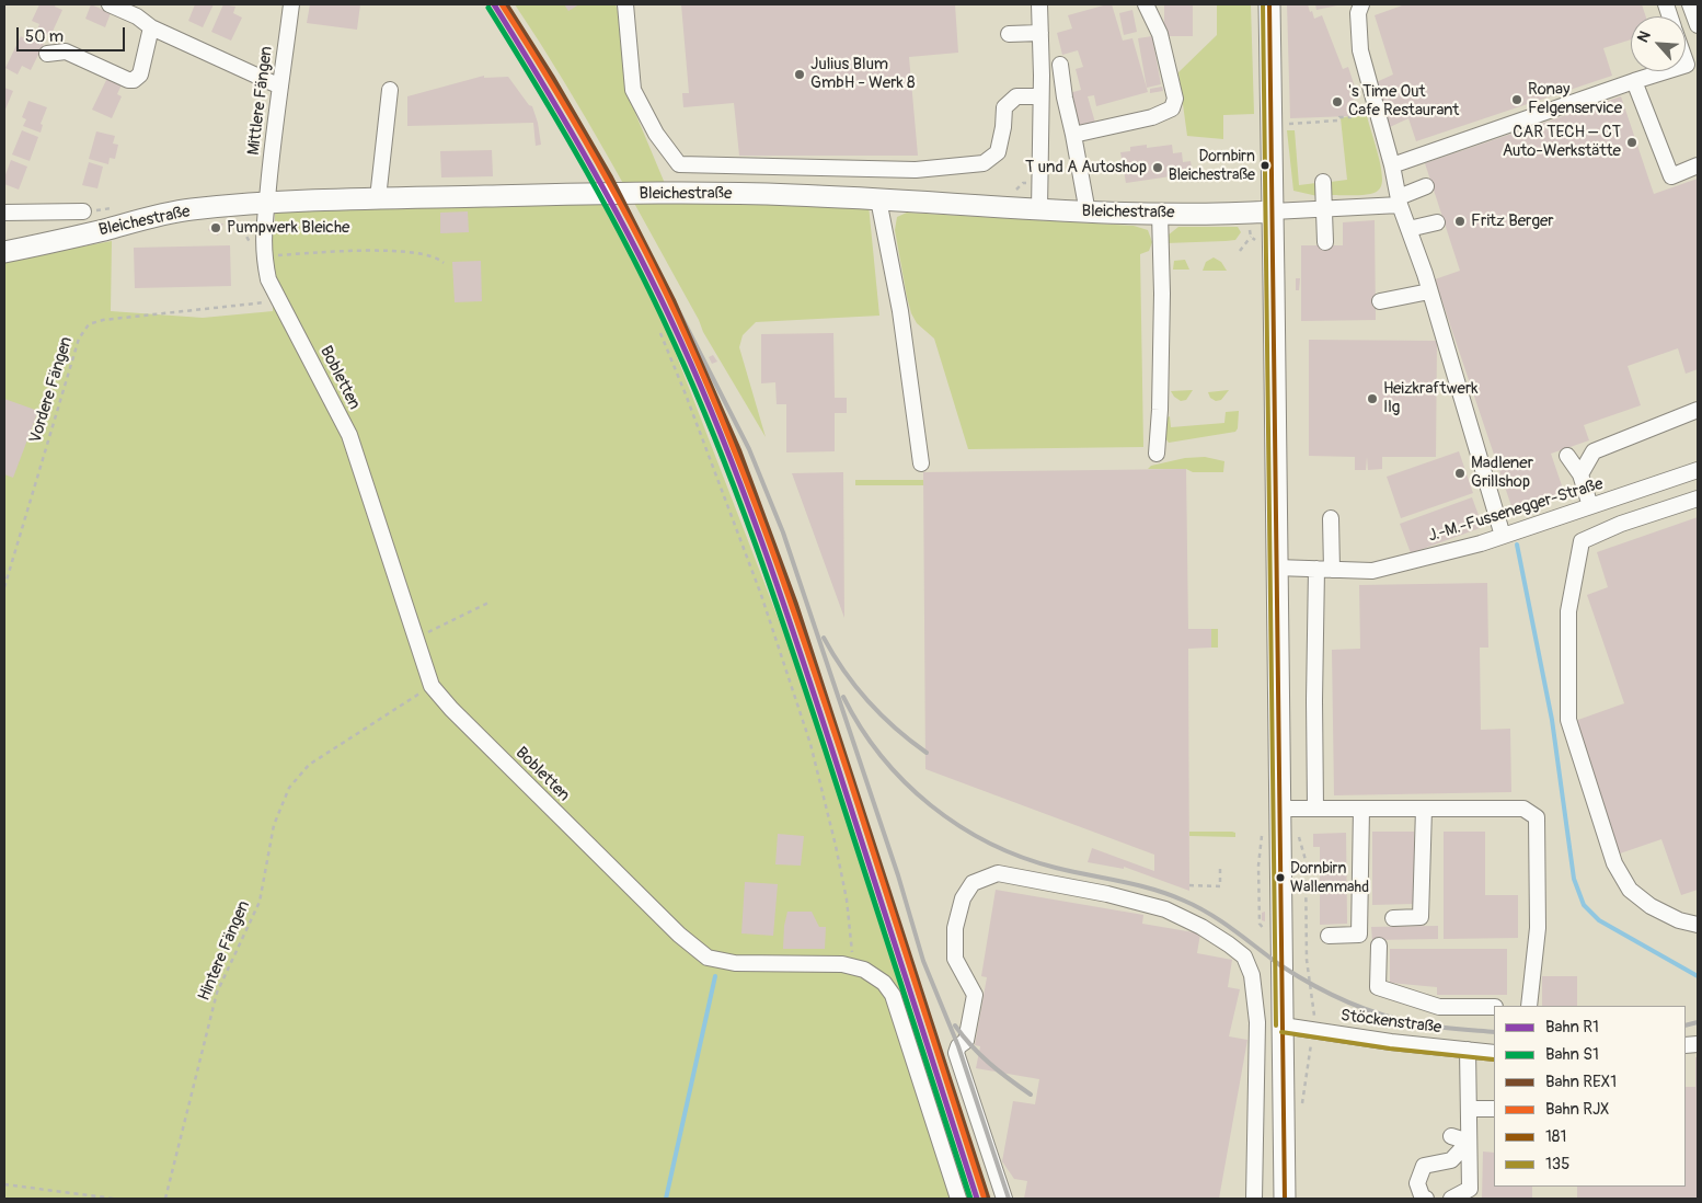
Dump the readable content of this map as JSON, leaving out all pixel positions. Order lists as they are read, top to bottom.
{
  "streets": {
    "main road": ["Bleichestraße"],
    "street": [
      "Mittlere Fängen",
      "Bobletten",
      "J.-M.-Fussenegger-Straße",
      "Stöckenstraße"
    ],
    "path": ["Vordere Fängen", "Hintere Fängen"]
  },
  "crossings": [
    ["Mittlere Fängen", "Bleichestraße"],
    ["Mittlere Fängen", "Bobletten"],
    ["Bleichestraße", "Bobletten"],
    ["Bobletten", "Vordere Fängen"],
    ["Bobletten", "Hintere Fängen"]
  ],
  "places": [
    "Julius Blum GmbH - Werk 8",
    "Ronay Felgenservice",
    "'s Time Out Cafe Restaurant",
    "CAR TECH – CT Auto-Werkstätte",
    "Dornbirn Bleichestraße",
    "T und A Autoshop",
    "Fritz Berger",
    "Pumpwerk Bleiche",
    "Heizkraftwerk Ilg",
    "Madlener Grillshop",
    "Dornbirn Wallenmahd"
  ],
  "lines": [
    "rail line R1",
    "rail line REX1",
    "rail line RJX",
    "transit line 181",
    "transit line 135",
    "rail line S1"
  ],
  "legend": [
    "Bahn R1",
    "Bahn S1",
    "Bahn REX1",
    "Bahn RJX",
    "181",
    "135"
  ],
  "scale_bar": "50 m",
  "north": "top left"
}
